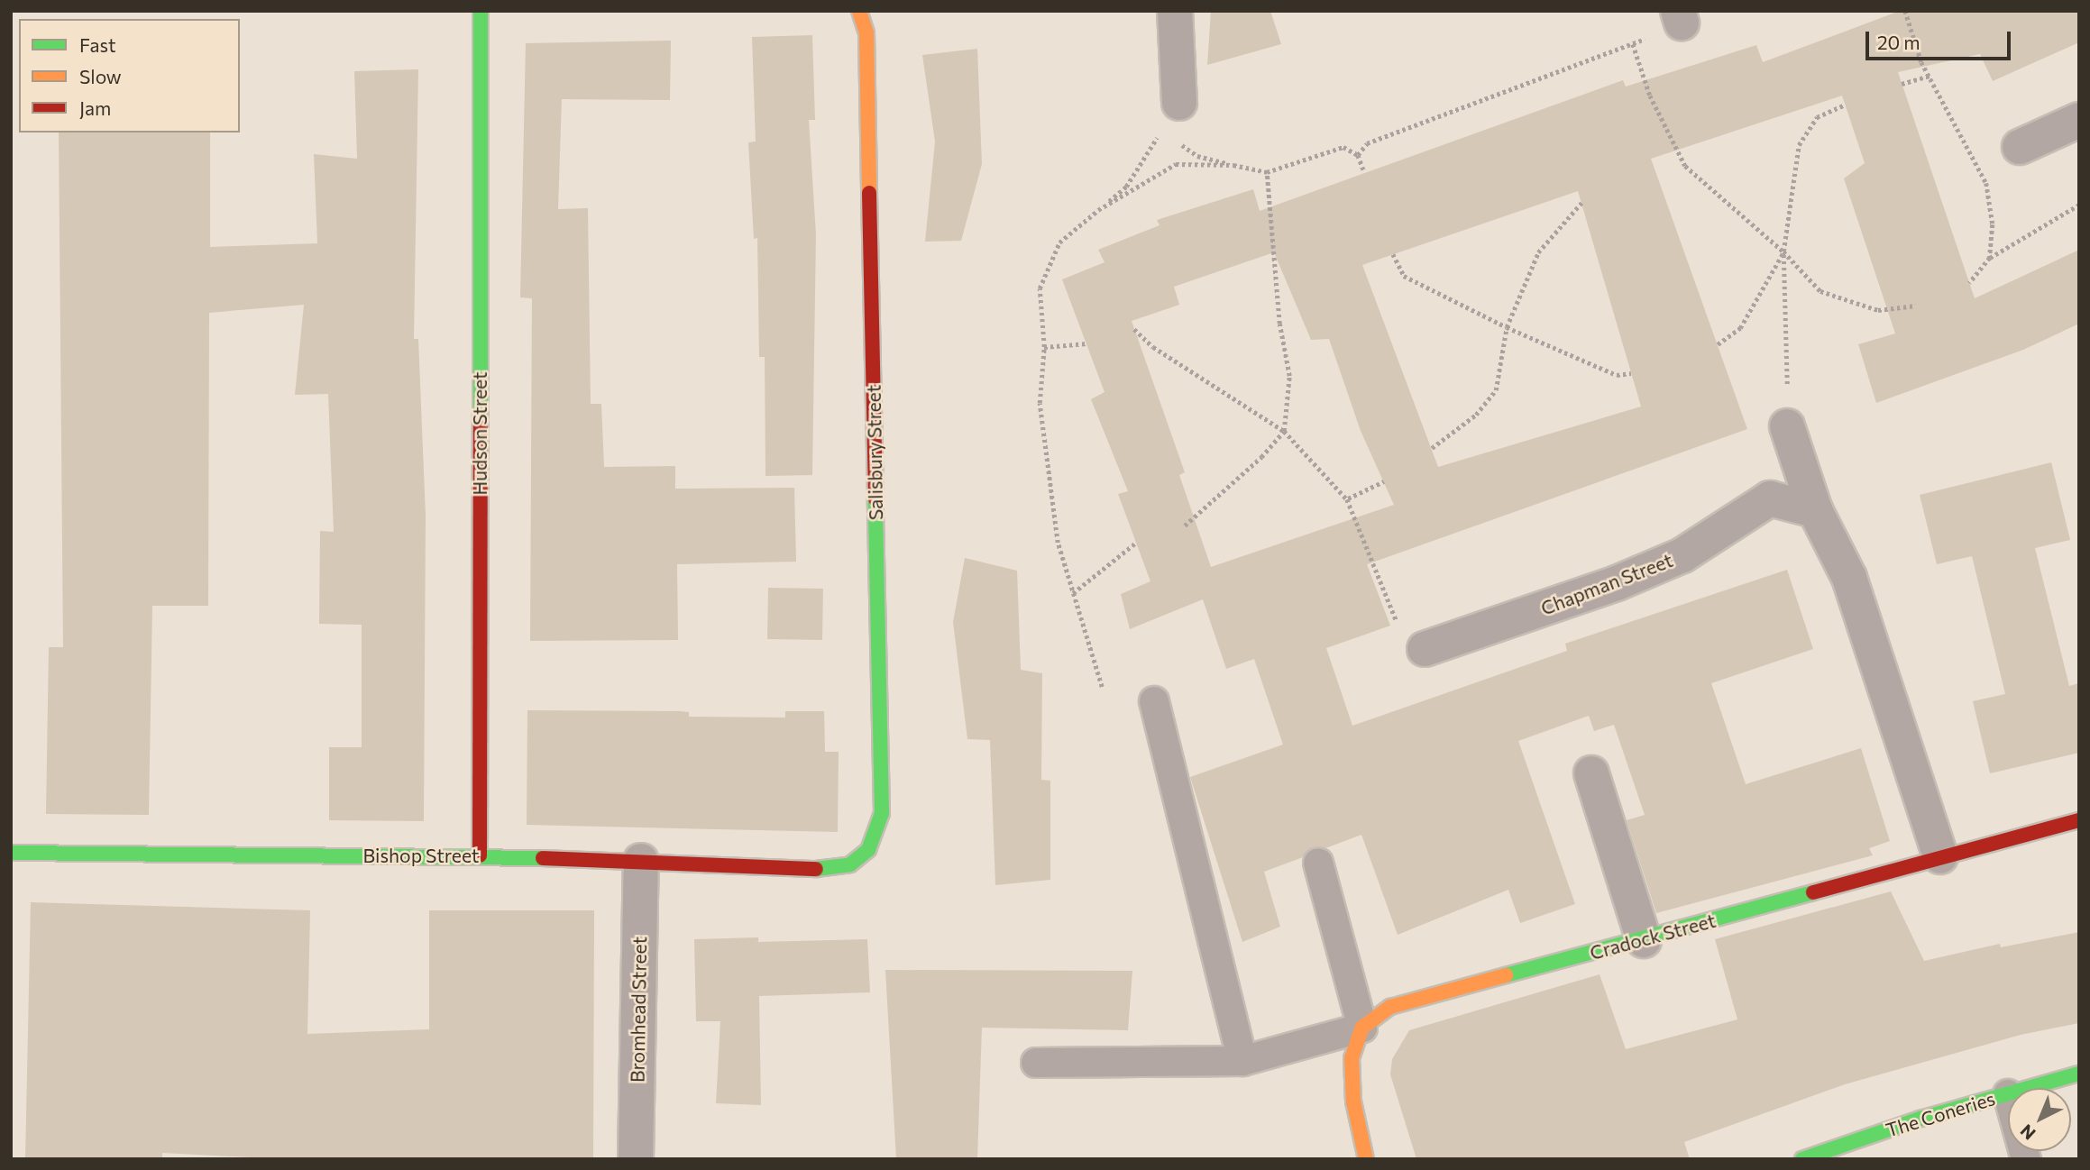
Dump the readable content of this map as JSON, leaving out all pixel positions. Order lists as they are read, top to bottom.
{
  "streets": {
    "street": [
      "Hudson Street",
      "Salisbury Street",
      "Chapman Street",
      "Bishop Street",
      "Cradock Street",
      "Bromhead Street",
      "The Coneries"
    ]
  },
  "crossings": [
    ["Hudson Street", "Bishop Street"],
    ["Salisbury Street", "Bishop Street"],
    ["Bishop Street", "Bromhead Street"]
  ],
  "legend": ["Fast", "Slow", "Jam"],
  "scale_bar": "20 m",
  "north": "bottom left"
}
